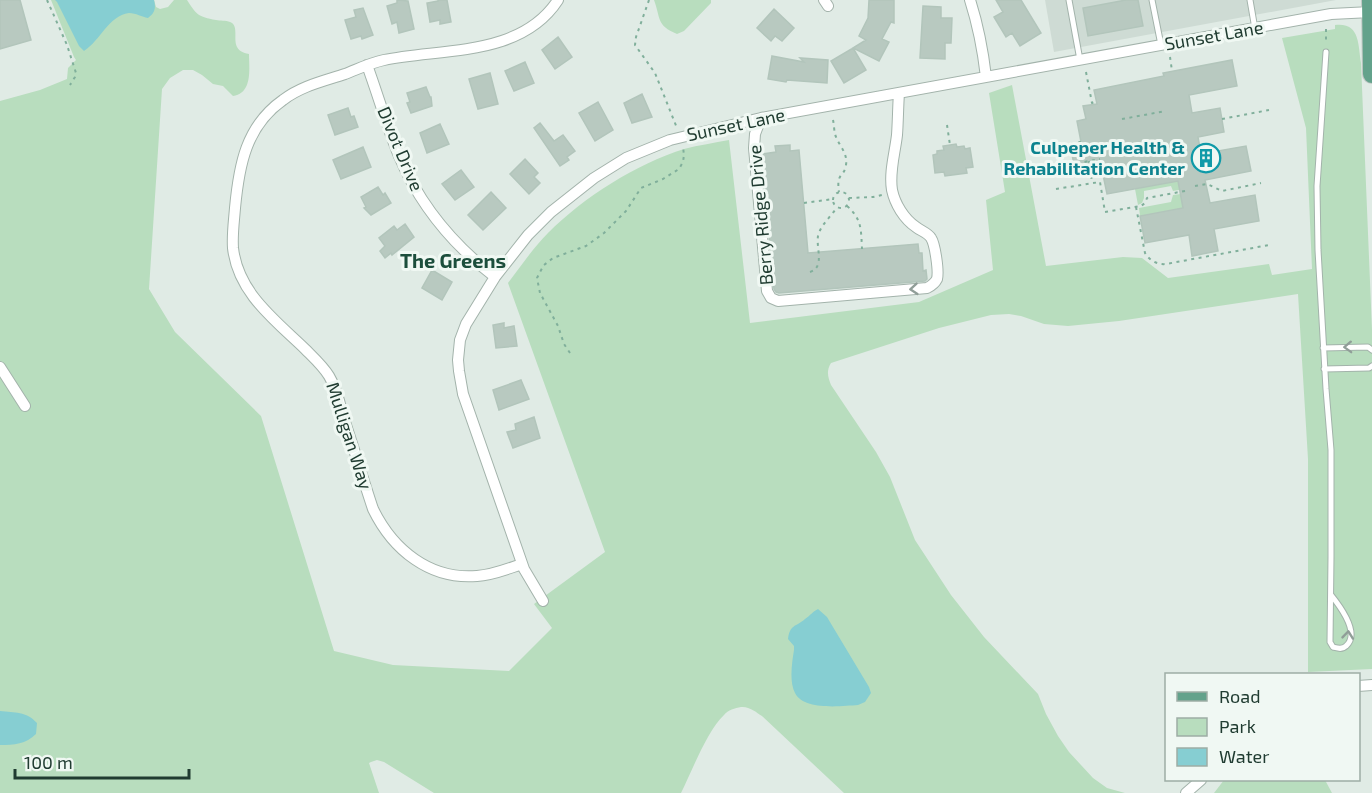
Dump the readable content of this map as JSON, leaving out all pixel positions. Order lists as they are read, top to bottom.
{
  "streets": {
    "street": [
      "Sunset Lane",
      "Divot Drive",
      "Berry Ridge Drive",
      "Mulligan Way"
    ]
  },
  "crossings": [
    ["Sunset Lane", "Divot Drive"],
    ["Sunset Lane", "Berry Ridge Drive"],
    ["Sunset Lane", "Mulligan Way"],
    ["Divot Drive", "Mulligan Way"]
  ],
  "districts": ["The Greens"],
  "places": {
    "building": ["Culpeper Health & Rehabilitation Center"]
  },
  "legend": ["Road", "Park", "Water"],
  "scale_bar": "100 m"
}
